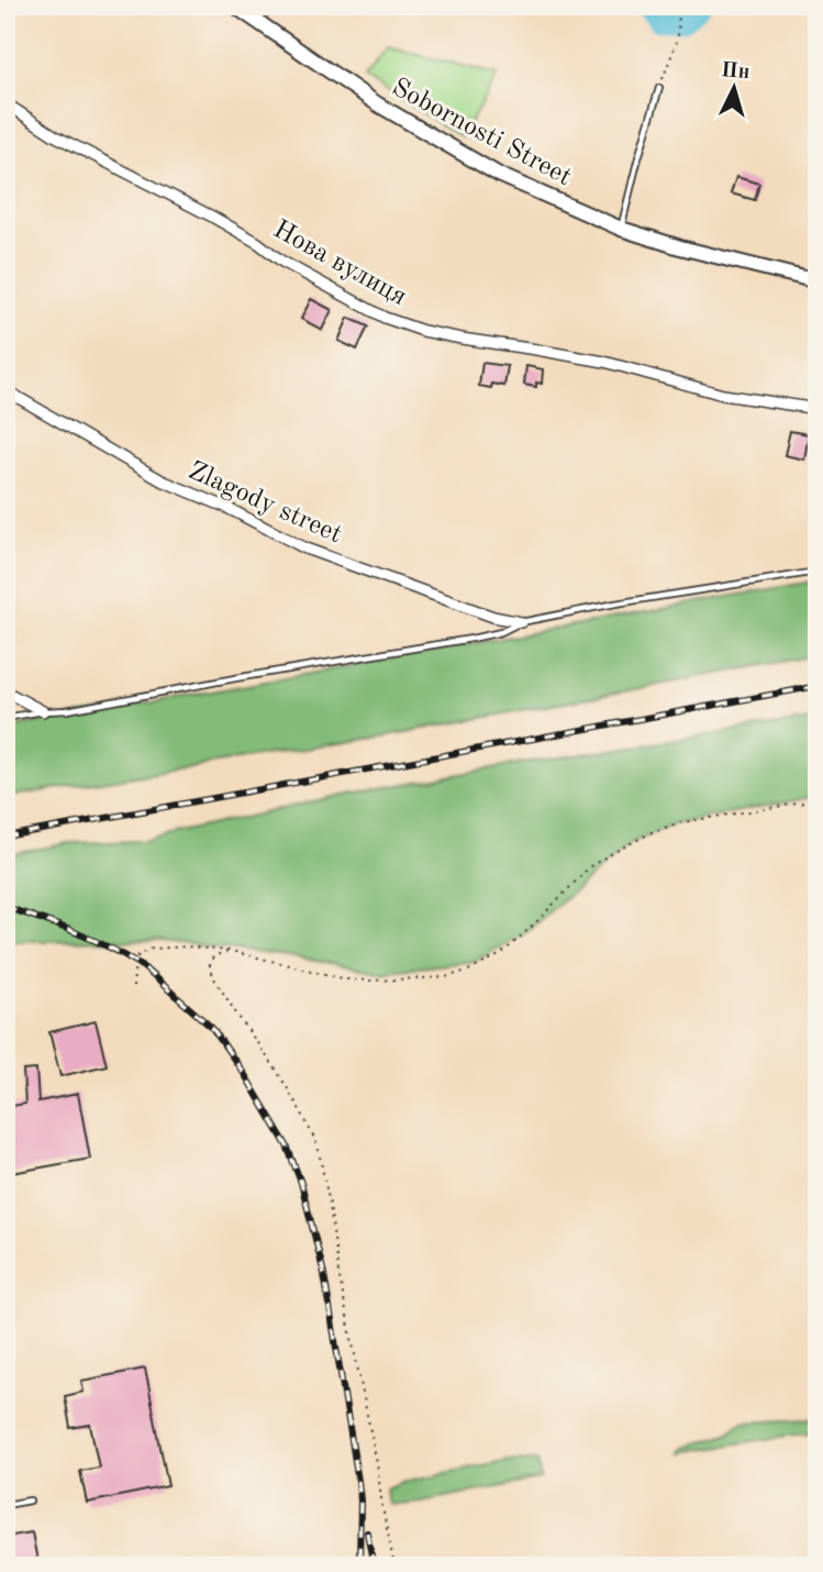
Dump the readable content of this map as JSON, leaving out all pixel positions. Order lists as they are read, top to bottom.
{
  "streets": {
    "street": ["Sobornosti Street", "Нова вулиця", "Zlagody street"]
  },
  "north": "top"
}
